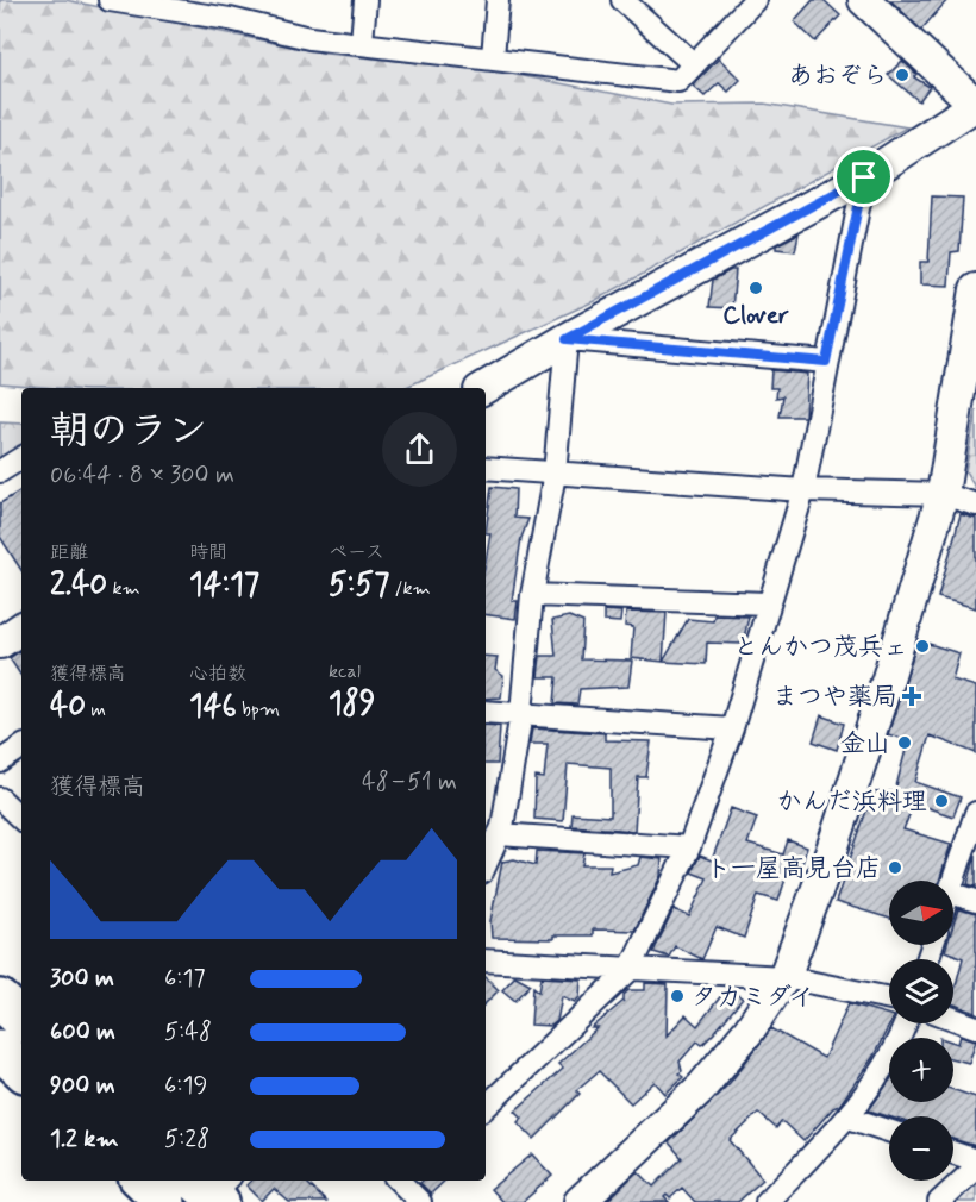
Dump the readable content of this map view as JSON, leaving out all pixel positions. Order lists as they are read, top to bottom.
{
  "places": {
    "other": [
      "あおぞら",
      "Clover",
      "とんかつ茂兵ェ",
      "金山",
      "かんだ浜料理",
      "ト一屋高見台店",
      "タカミダイ"
    ],
    "health": ["まつや薬局"]
  },
  "north": "right",
  "page": {
    "heading": ["朝のラン", "06:44 · 8 × 300 m"],
    "stats": [
      ["距離", "2.40 km"],
      ["時間", "14:17"],
      ["ペース", "5:57 /km"],
      ["獲得標高", "40 m"],
      ["心拍数", "146 bpm"],
      ["kcal", "189"]
    ],
    "chart": ["獲得標高", "48–51 m"],
    "map_buttons": ["+", "−"],
    "list": [
      {
        "name": "300 m",
        "note": "6:17"
      },
      {
        "name": "600 m",
        "note": "5:48"
      },
      {
        "name": "900 m",
        "note": "6:19"
      },
      {
        "name": "1.2 km",
        "note": "5:28"
      }
    ]
  }
}
